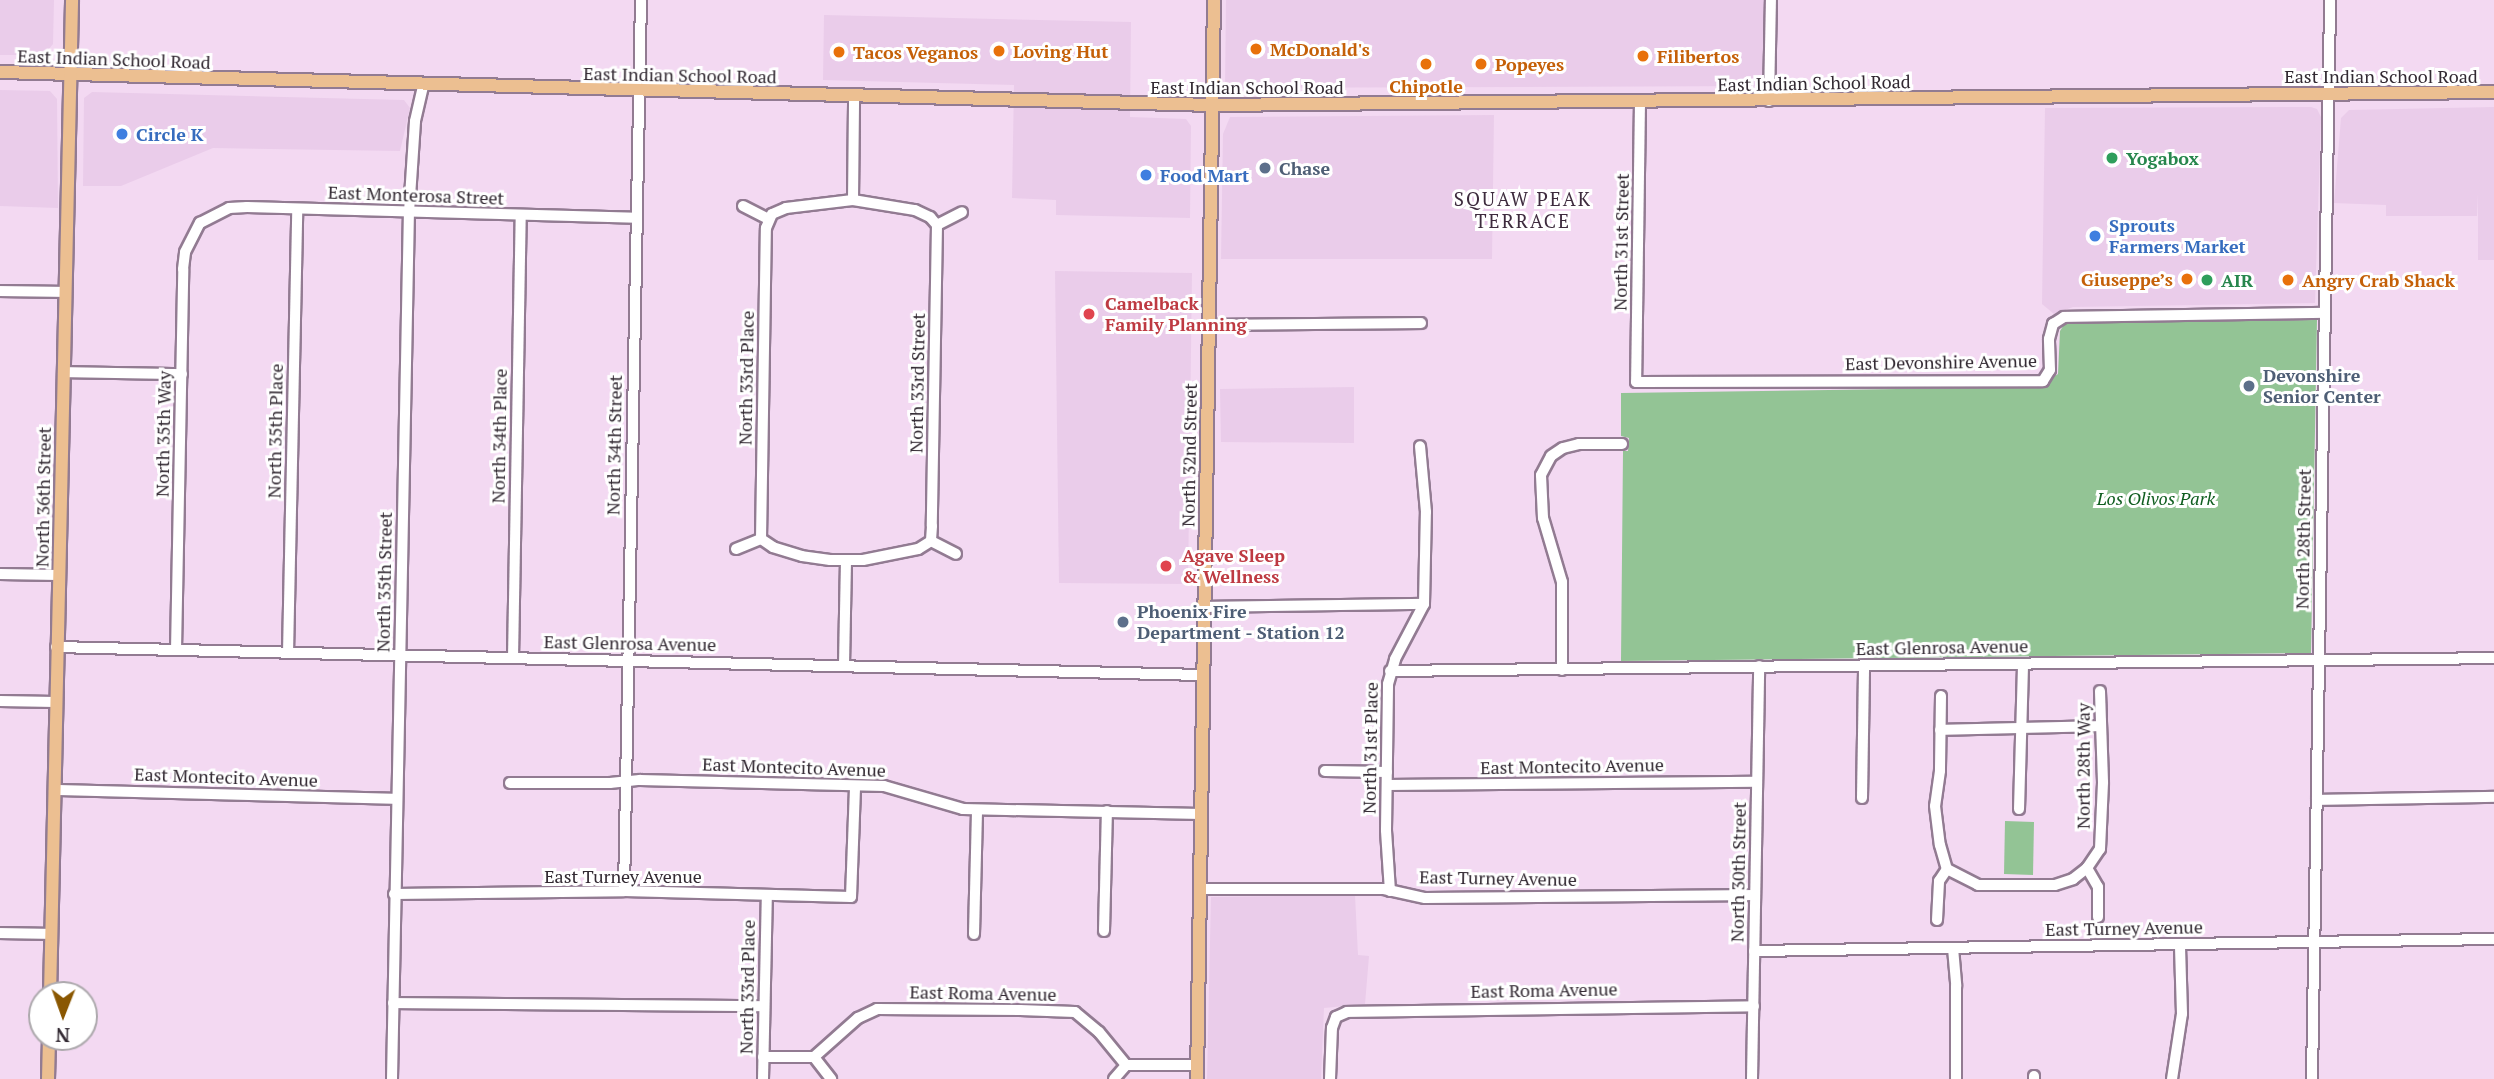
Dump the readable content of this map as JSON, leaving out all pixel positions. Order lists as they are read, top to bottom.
{
  "streets": {
    "main road": ["East Indian School Road", "North 32nd Street", "North 36th Street"],
    "street": [
      "East Monterosa Street",
      "North 31st Street",
      "East Devonshire Avenue",
      "North 33rd Place",
      "North 33rd Street",
      "North 35th Place",
      "North 35th Way",
      "North 34th Place",
      "North 34th Street",
      "North 28th Street",
      "North 35th Street",
      "East Glenrosa Avenue",
      "North 31st Place",
      "East Montecito Avenue",
      "North 28th Way",
      "North 30th Street",
      "East Turney Avenue",
      "East Roma Avenue"
    ]
  },
  "crossings": [
    ["East Indian School Road", "North 31st Street"],
    ["East Indian School Road", "North 34th Street"],
    ["East Indian School Road", "North 32nd Street"],
    ["East Indian School Road", "North 36th Street"],
    ["East Indian School Road", "North 28th Street"],
    ["East Indian School Road", "North 35th Street"],
    ["East Monterosa Street", "North 35th Place"],
    ["East Monterosa Street", "North 35th Way"],
    ["East Monterosa Street", "North 34th Place"],
    ["East Monterosa Street", "North 34th Street"],
    ["East Monterosa Street", "North 35th Street"],
    ["North 31st Street", "East Devonshire Avenue"],
    ["East Devonshire Avenue", "North 28th Street"],
    ["North 33rd Place", "East Turney Avenue"],
    ["North 35th Place", "East Glenrosa Avenue"],
    ["North 35th Way", "East Glenrosa Avenue"],
    ["North 34th Place", "East Glenrosa Avenue"],
    ["North 34th Street", "East Glenrosa Avenue"],
    ["North 34th Street", "East Montecito Avenue"],
    ["North 34th Street", "East Turney Avenue"],
    ["North 32nd Street", "East Glenrosa Avenue"],
    ["North 32nd Street", "East Montecito Avenue"],
    ["North 32nd Street", "East Turney Avenue"],
    ["North 36th Street", "East Glenrosa Avenue"],
    ["North 36th Street", "East Montecito Avenue"],
    ["North 28th Street", "East Glenrosa Avenue"],
    ["North 28th Street", "East Turney Avenue"],
    ["North 35th Street", "East Glenrosa Avenue"],
    ["North 35th Street", "East Montecito Avenue"],
    ["North 35th Street", "East Turney Avenue"],
    ["East Glenrosa Avenue", "North 31st Place"],
    ["East Glenrosa Avenue", "North 30th Street"],
    ["North 31st Place", "East Montecito Avenue"],
    ["North 31st Place", "East Turney Avenue"],
    ["East Montecito Avenue", "North 30th Street"],
    ["East Montecito Avenue", "East Turney Avenue"],
    ["North 30th Street", "East Turney Avenue"],
    ["North 30th Street", "East Roma Avenue"]
  ],
  "districts": ["SQUAW PEAK TERRACE"],
  "parks": ["Los Olivos Park"],
  "places": [
    "McDonald's",
    "Loving Hut",
    "Tacos Veganos",
    "Filibertos",
    "Chipotle",
    "Popeyes",
    "Circle K",
    "Yogabox",
    "Chase",
    "Food Mart",
    "Sprouts Farmers Market",
    "Giuseppe’s",
    "AIR",
    "Angry Crab Shack",
    "Camelback Family Planning",
    "Devonshire Senior Center",
    "Agave Sleep & Wellness",
    "Phoenix Fire Department - Station 12"
  ],
  "north": "bottom"
}
